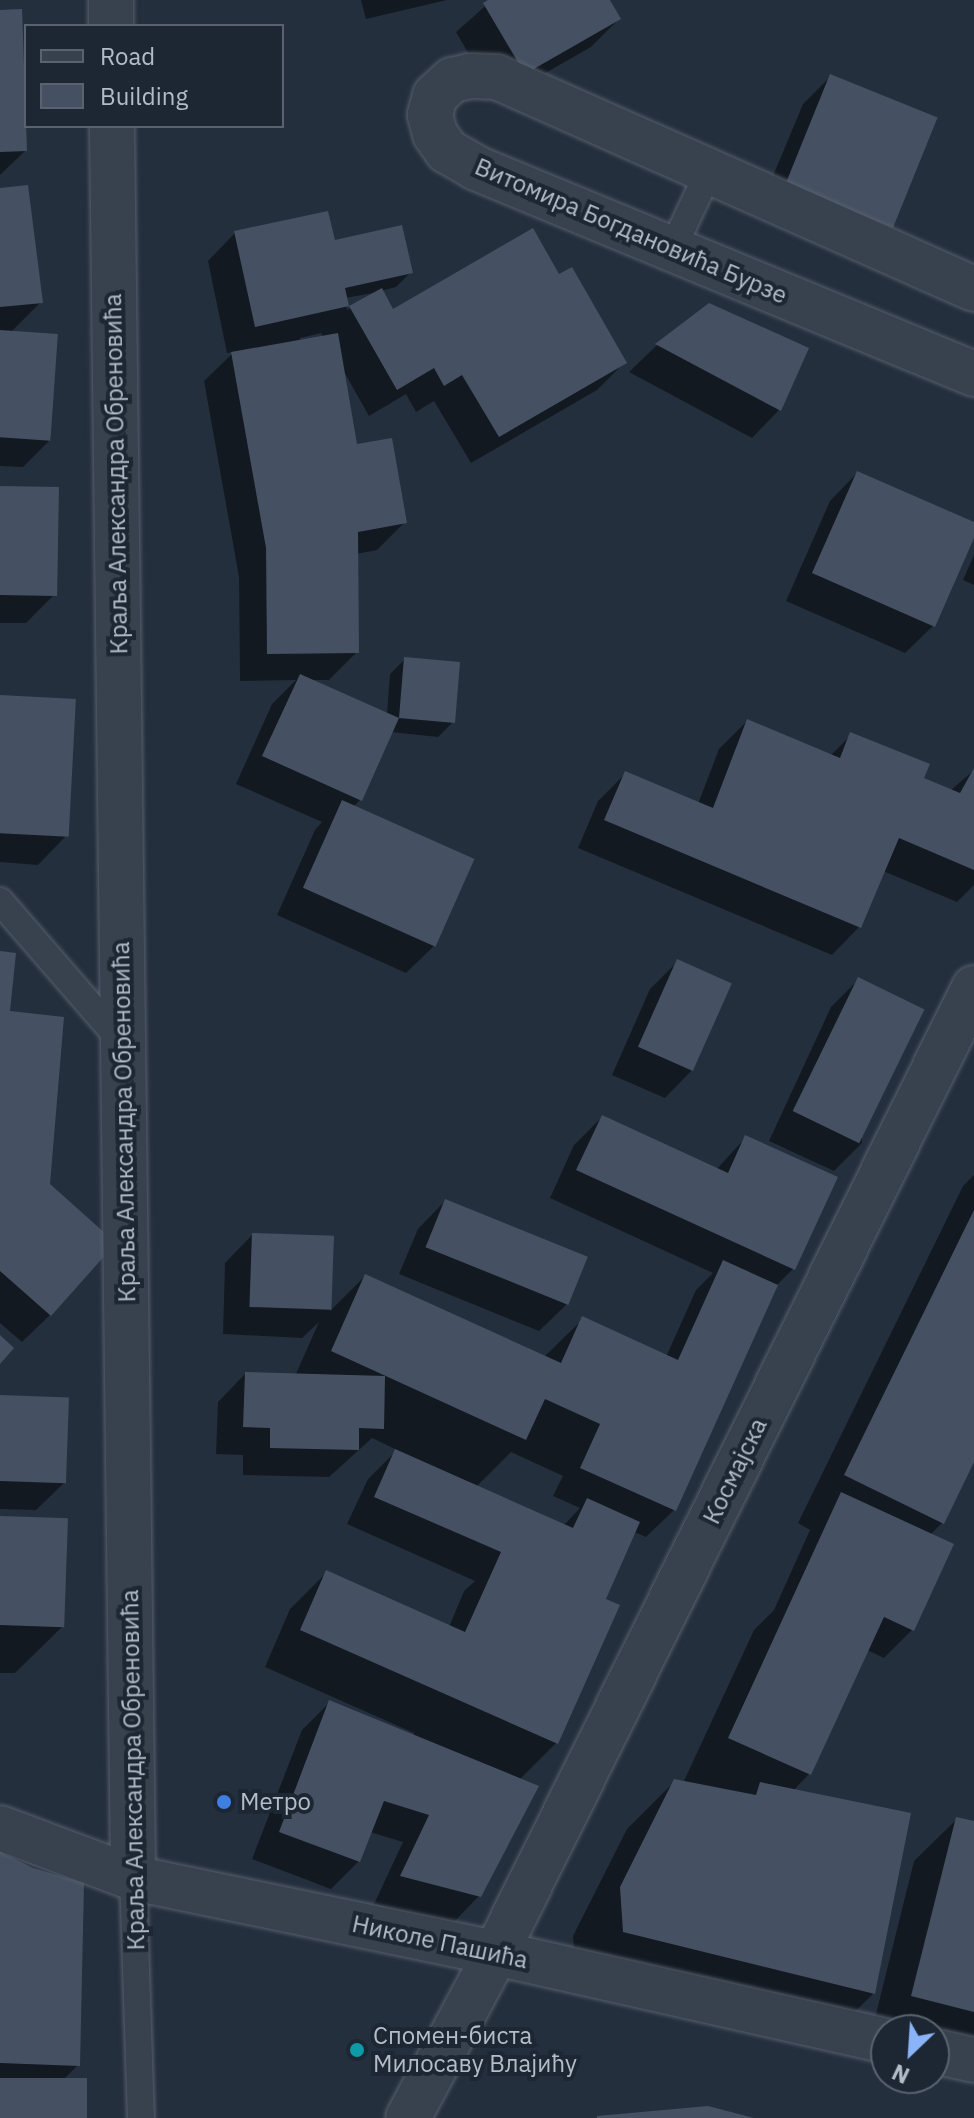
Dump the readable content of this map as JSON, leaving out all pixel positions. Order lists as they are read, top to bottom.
{
  "streets": {
    "street": [
      "Витомира Богдановића Бурзе",
      "Краља Александра Обреновића",
      "Космајска",
      "Николе Пашића"
    ]
  },
  "crossings": [
    ["Краља Александра Обреновића", "Николе Пашића"],
    ["Космајска", "Николе Пашића"]
  ],
  "places": ["Метро", "Спомен-биста Милосаву Влајићу"],
  "legend": ["Road", "Building"],
  "north": "bottom left"
}
